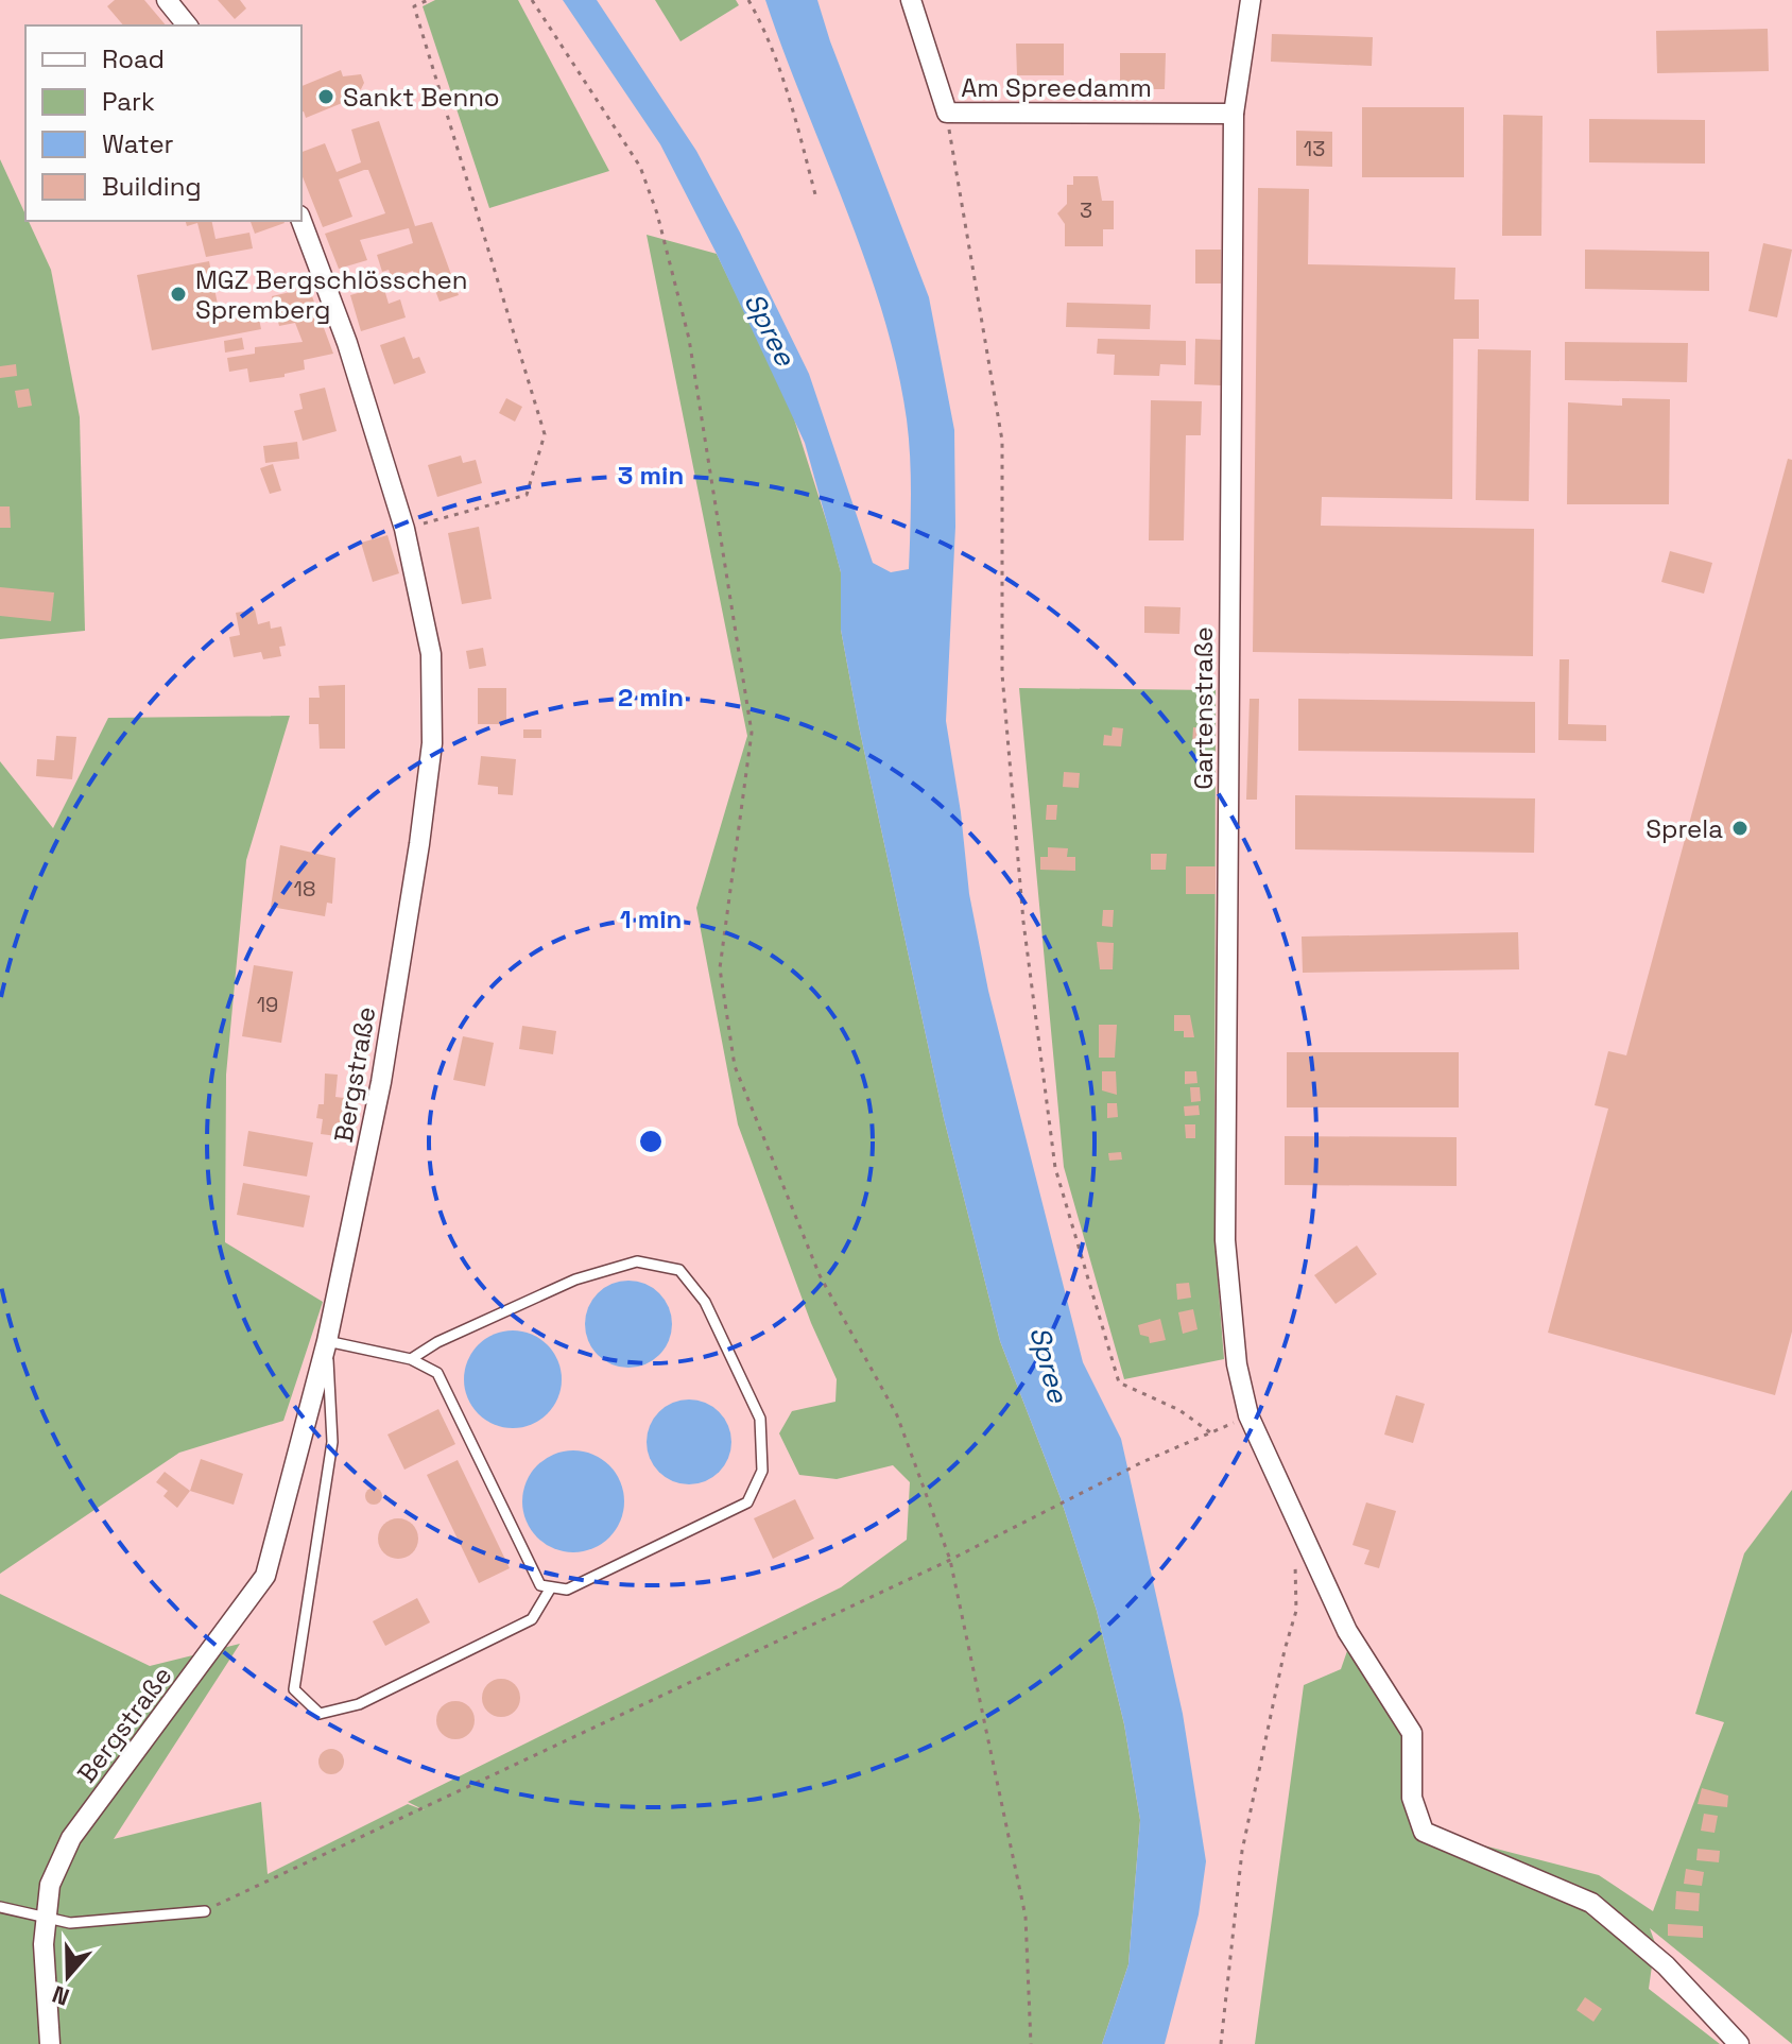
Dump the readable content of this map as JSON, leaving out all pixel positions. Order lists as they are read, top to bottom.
{
  "streets": {
    "street": ["Am Spreedamm", "Gartenstraße", "Bergstraße"]
  },
  "crossings": [
    ["Am Spreedamm", "Gartenstraße"]
  ],
  "water": ["Spree"],
  "places": ["Sankt Benno", "MGZ Bergschlösschen Spremberg", "Sprela"],
  "house_numbers": [
    "13",
    "3",
    "18",
    "19"
  ],
  "legend": [
    "Road",
    "Park",
    "Water",
    "Building"
  ],
  "north": "bottom",
  "rings": ["3 min", "2 min", "1 min"]
}
